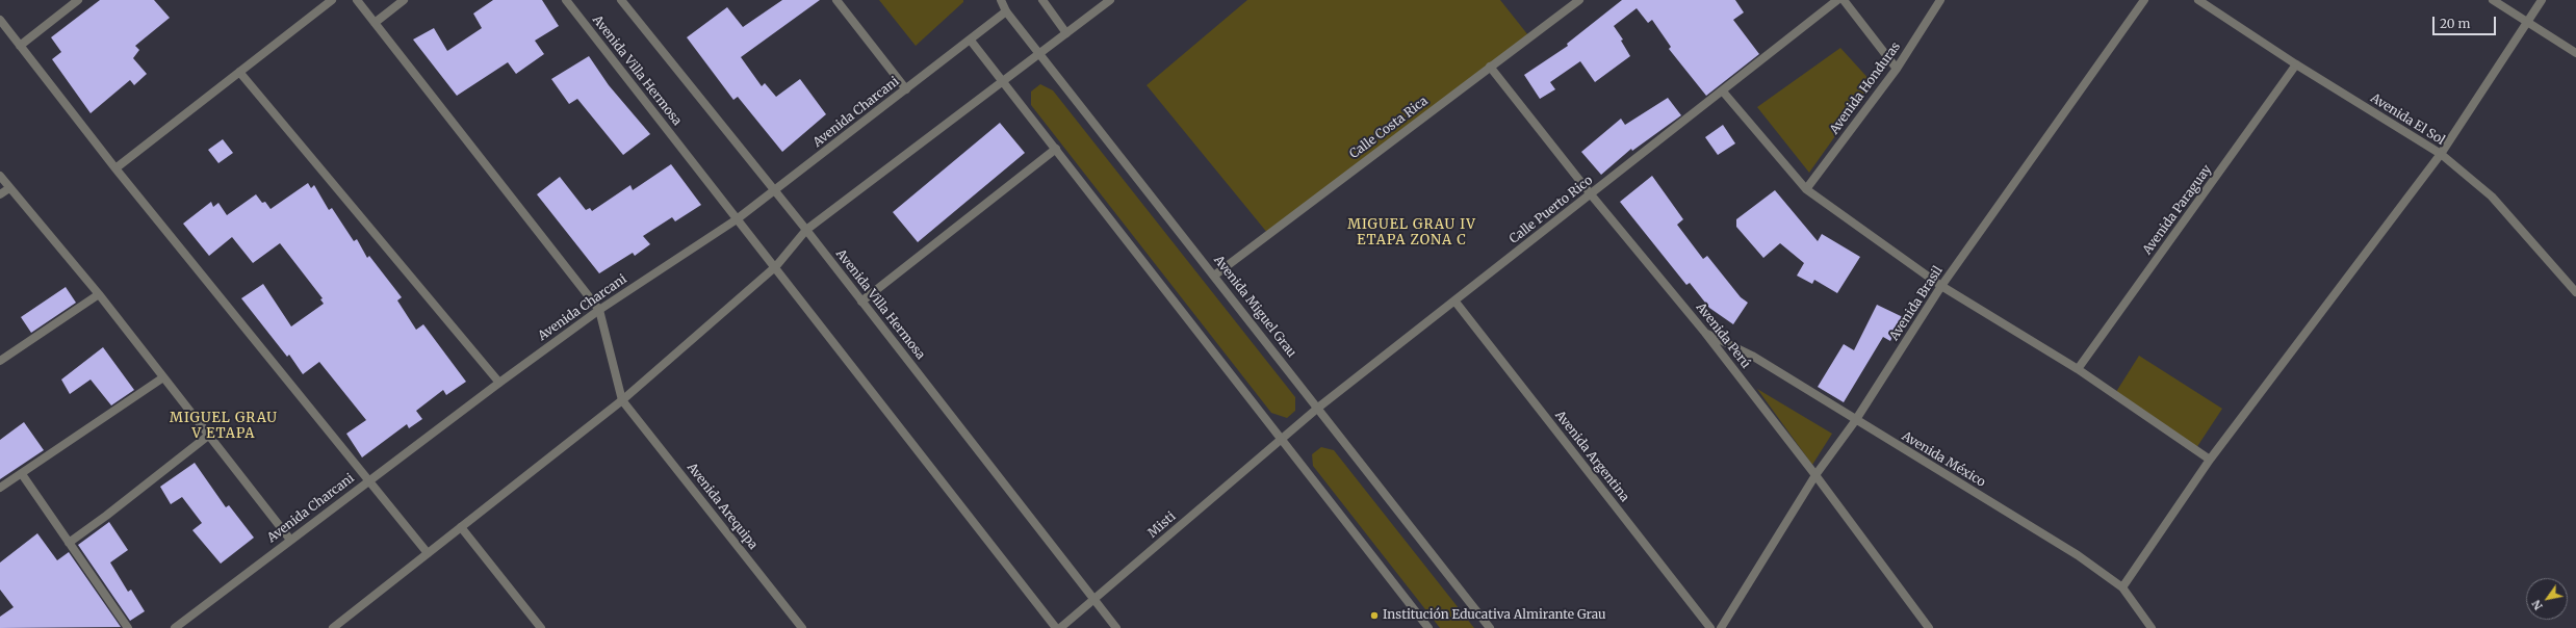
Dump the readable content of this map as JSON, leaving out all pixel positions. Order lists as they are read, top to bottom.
{
  "streets": {
    "street": [
      "Avenida Villa Hermosa",
      "Avenida Honduras",
      "Avenida Charcani",
      "Avenida El Sol",
      "Calle Costa Rica",
      "Calle Puerto Rico",
      "Avenida Paraguay",
      "Avenida Brasil",
      "Avenida Miguel Grau",
      "Avenida Perú",
      "Avenida Argentina",
      "Avenida México",
      "Avenida Arequipa",
      "Misti"
    ]
  },
  "crossings": [
    ["Avenida Villa Hermosa", "Avenida Charcani"],
    ["Avenida Villa Hermosa", "Misti"],
    ["Avenida Charcani", "Avenida Miguel Grau"],
    ["Avenida El Sol", "Avenida Paraguay"],
    ["Calle Costa Rica", "Avenida Miguel Grau"],
    ["Calle Costa Rica", "Avenida Perú"],
    ["Calle Puerto Rico", "Avenida Miguel Grau"],
    ["Calle Puerto Rico", "Avenida Perú"],
    ["Calle Puerto Rico", "Avenida Argentina"],
    ["Calle Puerto Rico", "Misti"],
    ["Avenida Brasil", "Avenida Perú"],
    ["Avenida Brasil", "Avenida México"],
    ["Avenida Perú", "Avenida México"]
  ],
  "districts": ["MIGUEL GRAU IV ETAPA ZONA C", "MIGUEL GRAU V ETAPA"],
  "places": ["Institución Educativa Almirante Grau"],
  "scale_bar": "20 m",
  "north": "bottom left"
}
